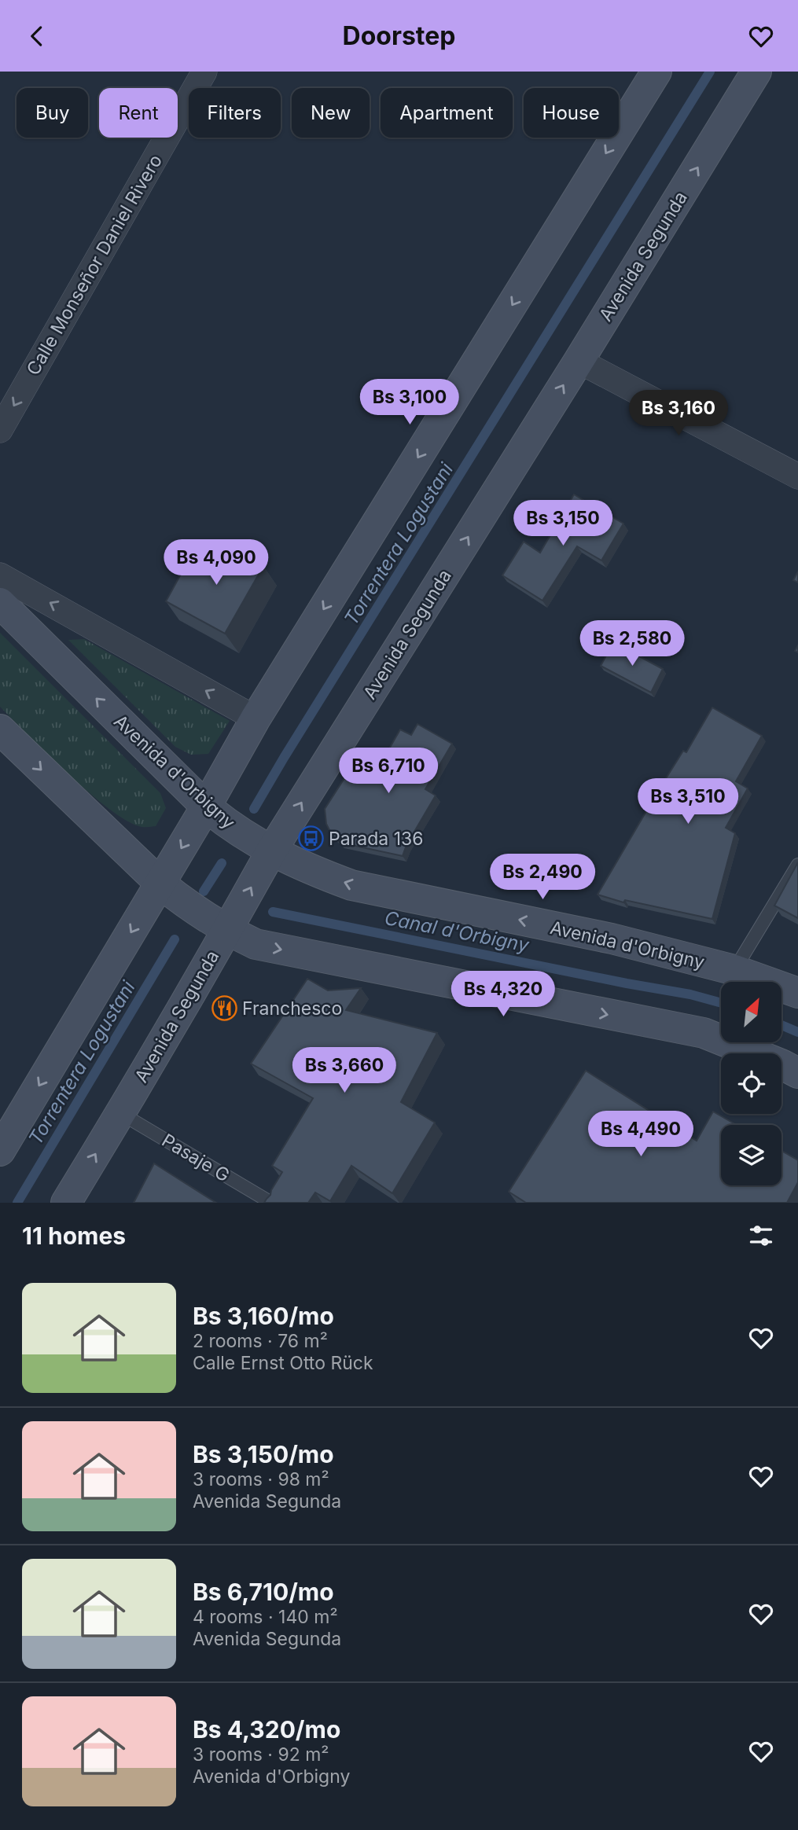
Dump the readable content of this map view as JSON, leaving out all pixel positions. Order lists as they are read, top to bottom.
{
  "streets": {
    "main road": ["Avenida Segunda", "Avenida d'Orbigny"],
    "street": ["Calle Monseñor Daniel Rivero"],
    "lane": ["Pasaje G"]
  },
  "crossings": [
    ["Avenida Segunda", "Avenida d'Orbigny"],
    ["Avenida Segunda", "Pasaje G"]
  ],
  "one_way": ["Calle Monseñor Daniel Rivero"],
  "water": ["Torrentera Logustani", "Canal d'Orbigny"],
  "places": {
    "bus stop": ["Parada 136"],
    "restaurant": ["Franchesco"]
  },
  "north": "top right",
  "page": {
    "header": "Doorstep",
    "chip": [
      "Buy",
      "Rent",
      "Filters",
      "New",
      "Apartment",
      "House"
    ],
    "price": [
      "Bs 3,100",
      "Bs 3,160",
      "Bs 3,150",
      "Bs 4,090",
      "Bs 2,580",
      "Bs 6,710",
      "Bs 3,510",
      "Bs 2,490",
      "Bs 4,320",
      "Bs 3,660",
      "Bs 4,490"
    ],
    "heading": "11 homes",
    "list": [
      {
        "name": "Bs 3,160/mo",
        "note": "2 rooms · 76 m² · Calle Ernst Otto Rück"
      },
      {
        "name": "Bs 3,150/mo",
        "note": "3 rooms · 98 m² · Avenida Segunda"
      },
      {
        "name": "Bs 6,710/mo",
        "note": "4 rooms · 140 m² · Avenida Segunda"
      },
      {
        "name": "Bs 4,320/mo",
        "note": "3 rooms · 92 m² · Avenida d'Orbigny"
      }
    ]
  }
}
